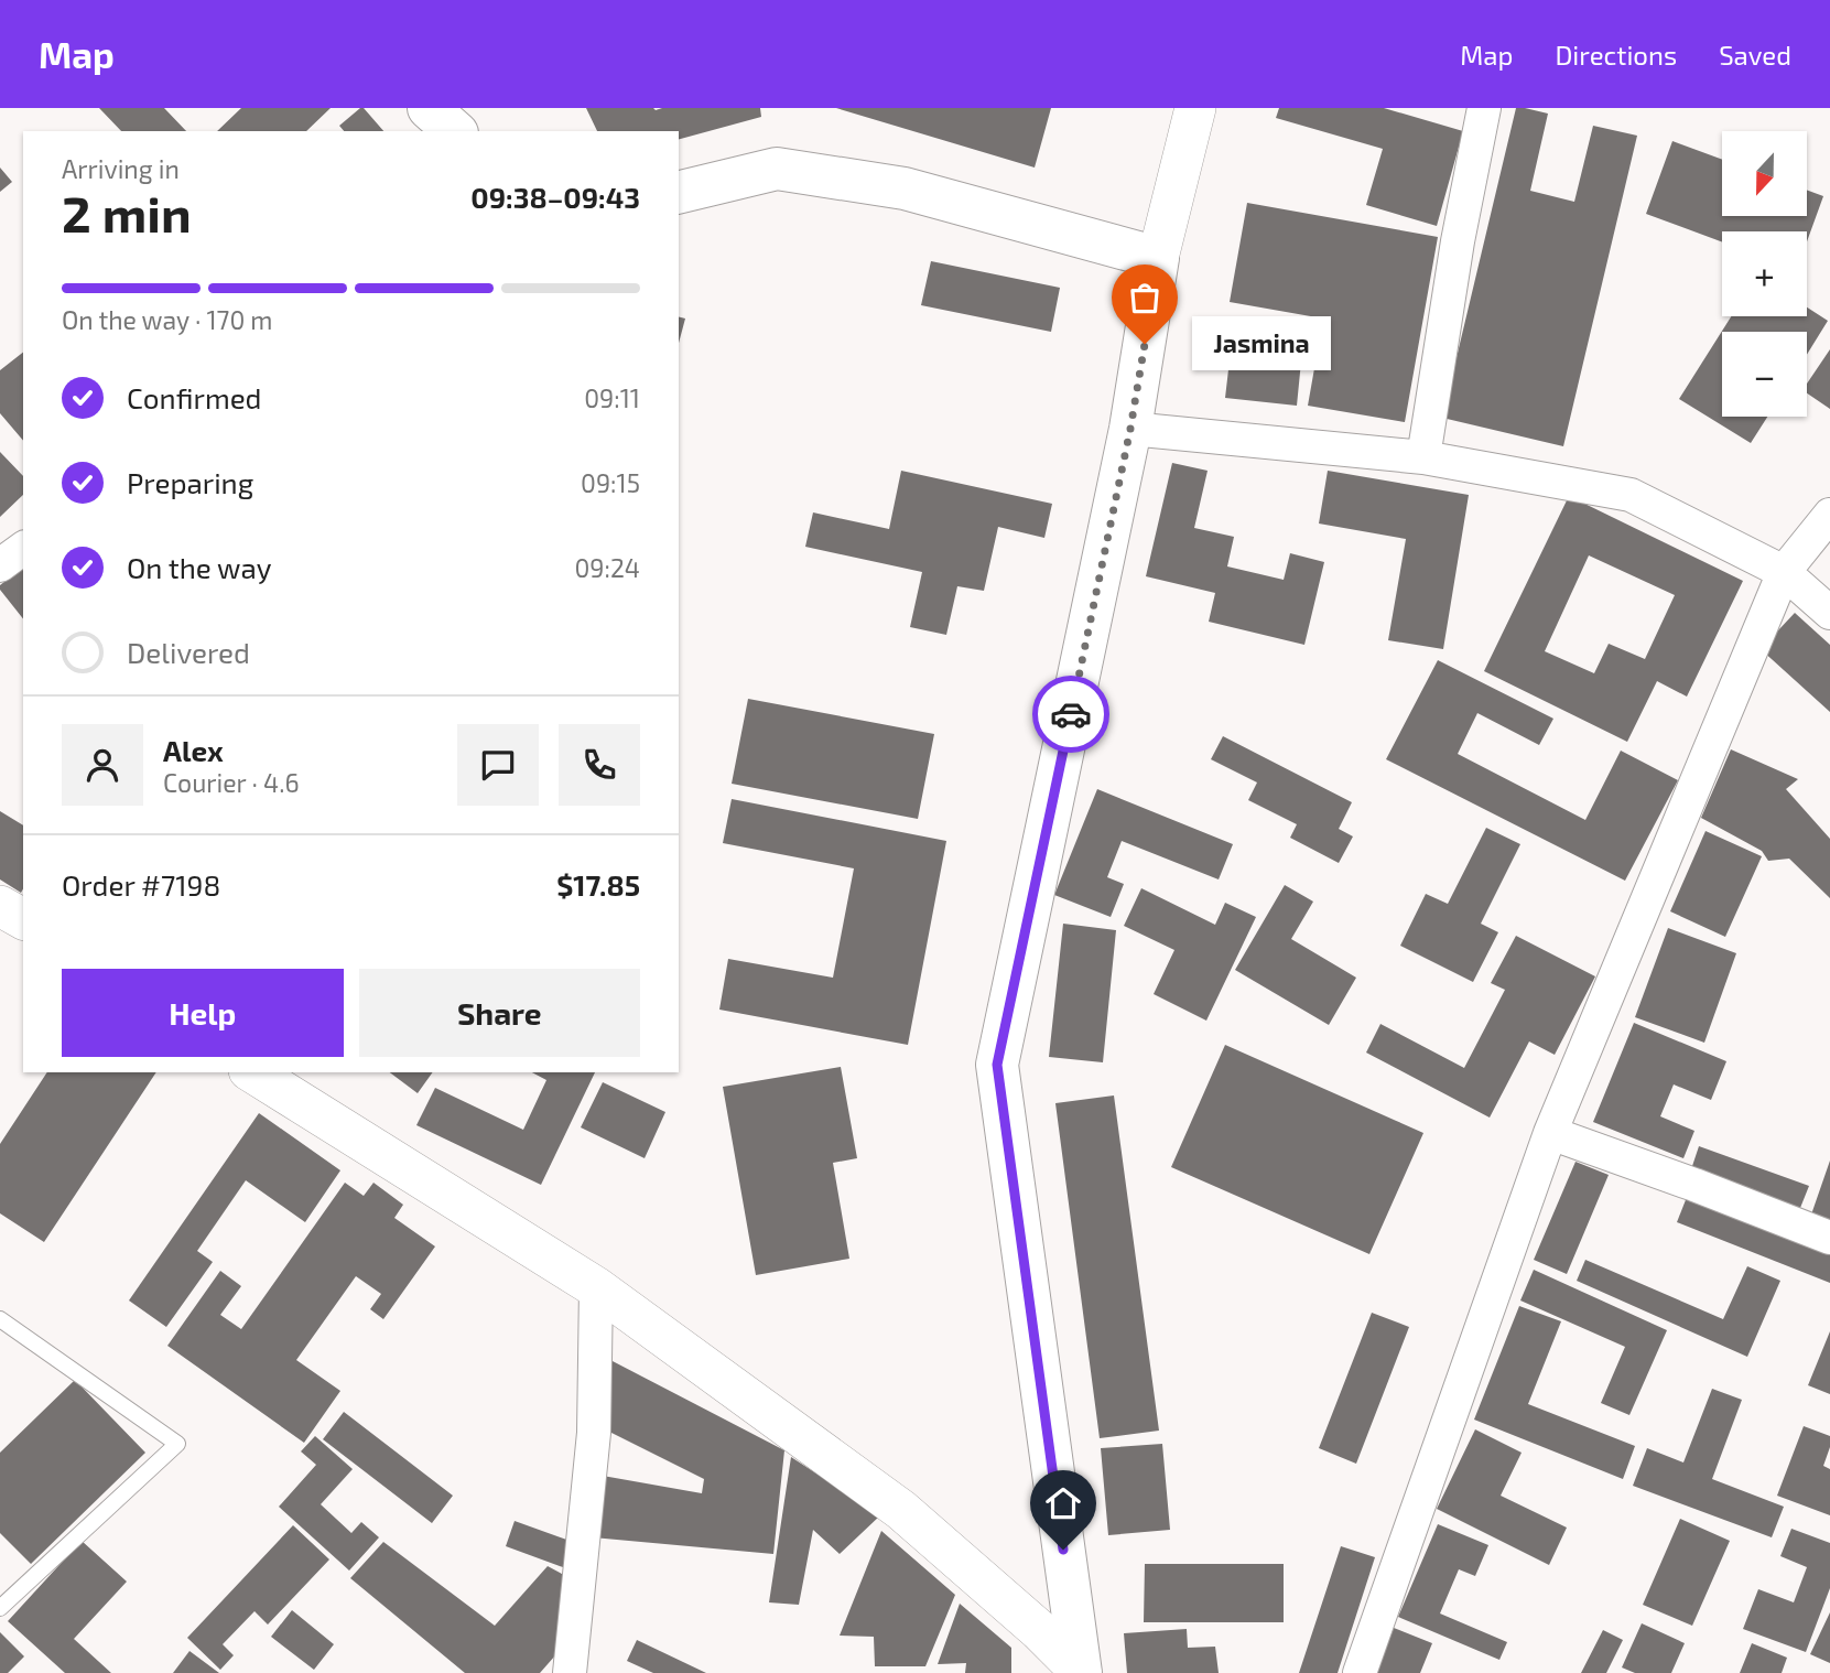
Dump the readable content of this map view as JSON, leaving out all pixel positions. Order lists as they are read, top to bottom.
{
  "places": ["Jasmina"],
  "north": "bottom",
  "page": {
    "header": "Map",
    "nav": ["Map", "Directions", "Saved"],
    "map_buttons": ["+", "−"],
    "heading": ["2 min", "Arriving in", "09:38–09:43"],
    "panel": [
      "Alex",
      "Courier · 4.6",
      "Order #7198",
      "$17.85"
    ],
    "bar": "On the way · 170 m",
    "bubble": "Jasmina",
    "list": [
      ["Confirmed", "09:11"],
      ["Preparing", "09:15"],
      ["On the way", "09:24"],
      "Delivered"
    ],
    "buttons": ["Help", "Share"]
  }
}
